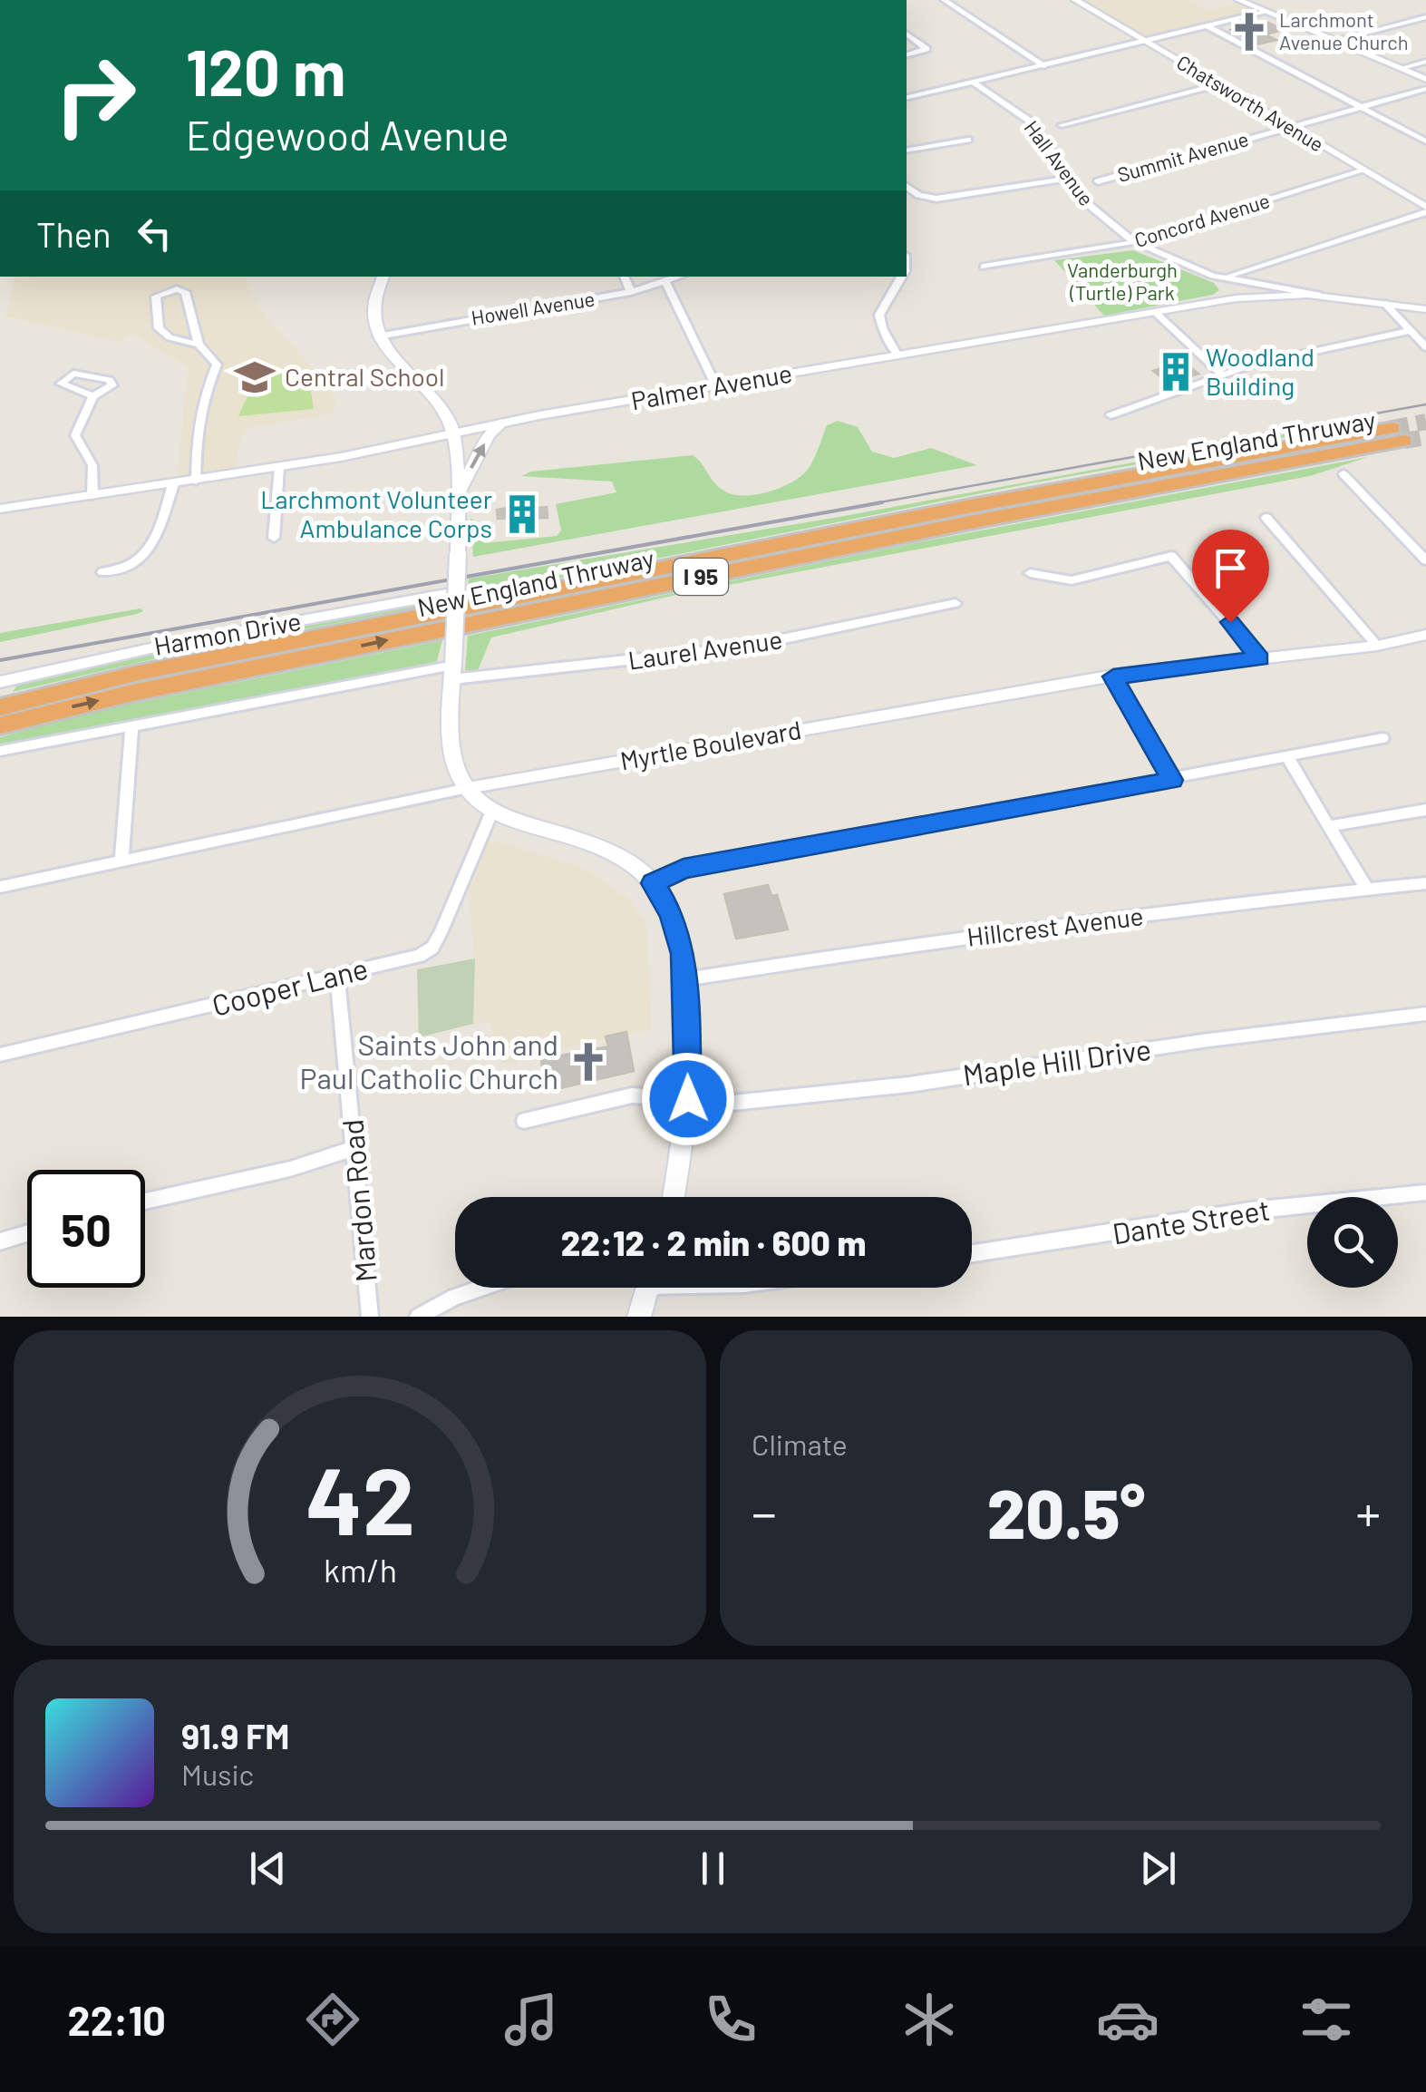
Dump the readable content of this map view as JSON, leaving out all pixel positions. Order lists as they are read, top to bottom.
{
  "streets": {
    "highway": ["New England Thruway", "I 95"],
    "street": [
      "Chatsworth Avenue",
      "Summit Avenue",
      "Hall Avenue",
      "Concord Avenue",
      "Howell Avenue",
      "Palmer Avenue",
      "Harmon Drive",
      "Laurel Avenue",
      "Myrtle Boulevard",
      "Hillcrest Avenue",
      "Cooper Lane",
      "Maple Hill Drive",
      "Mardon Road",
      "Dante Street"
    ]
  },
  "crossings": [
    ["Chatsworth Avenue", "Summit Avenue"],
    ["Chatsworth Avenue", "Concord Avenue"],
    ["Hall Avenue", "Concord Avenue"],
    ["Hall Avenue", "Palmer Avenue"],
    ["Cooper Lane", "Mardon Road"]
  ],
  "parks": ["Vanderburgh (Turtle) Park"],
  "places": {
    "church": ["Larchmont Avenue Church", "Saints John and Paul Catholic Church"],
    "building": ["Woodland Building", "Larchmont Volunteer Ambulance Corps"],
    "school or university": ["Central School"]
  },
  "page": {
    "turn": ["120 m", "Edgewood Avenue"],
    "then": "Then",
    "limit": "50",
    "trip": "22:12 · 2 min · 600 m",
    "tile": "Climate",
    "heat": ["−", "20.5°", "+"],
    "song": ["91.9 FM", "Music"],
    "tabs": "22:10",
    "gauge": ["42", "km/h"]
  }
}
